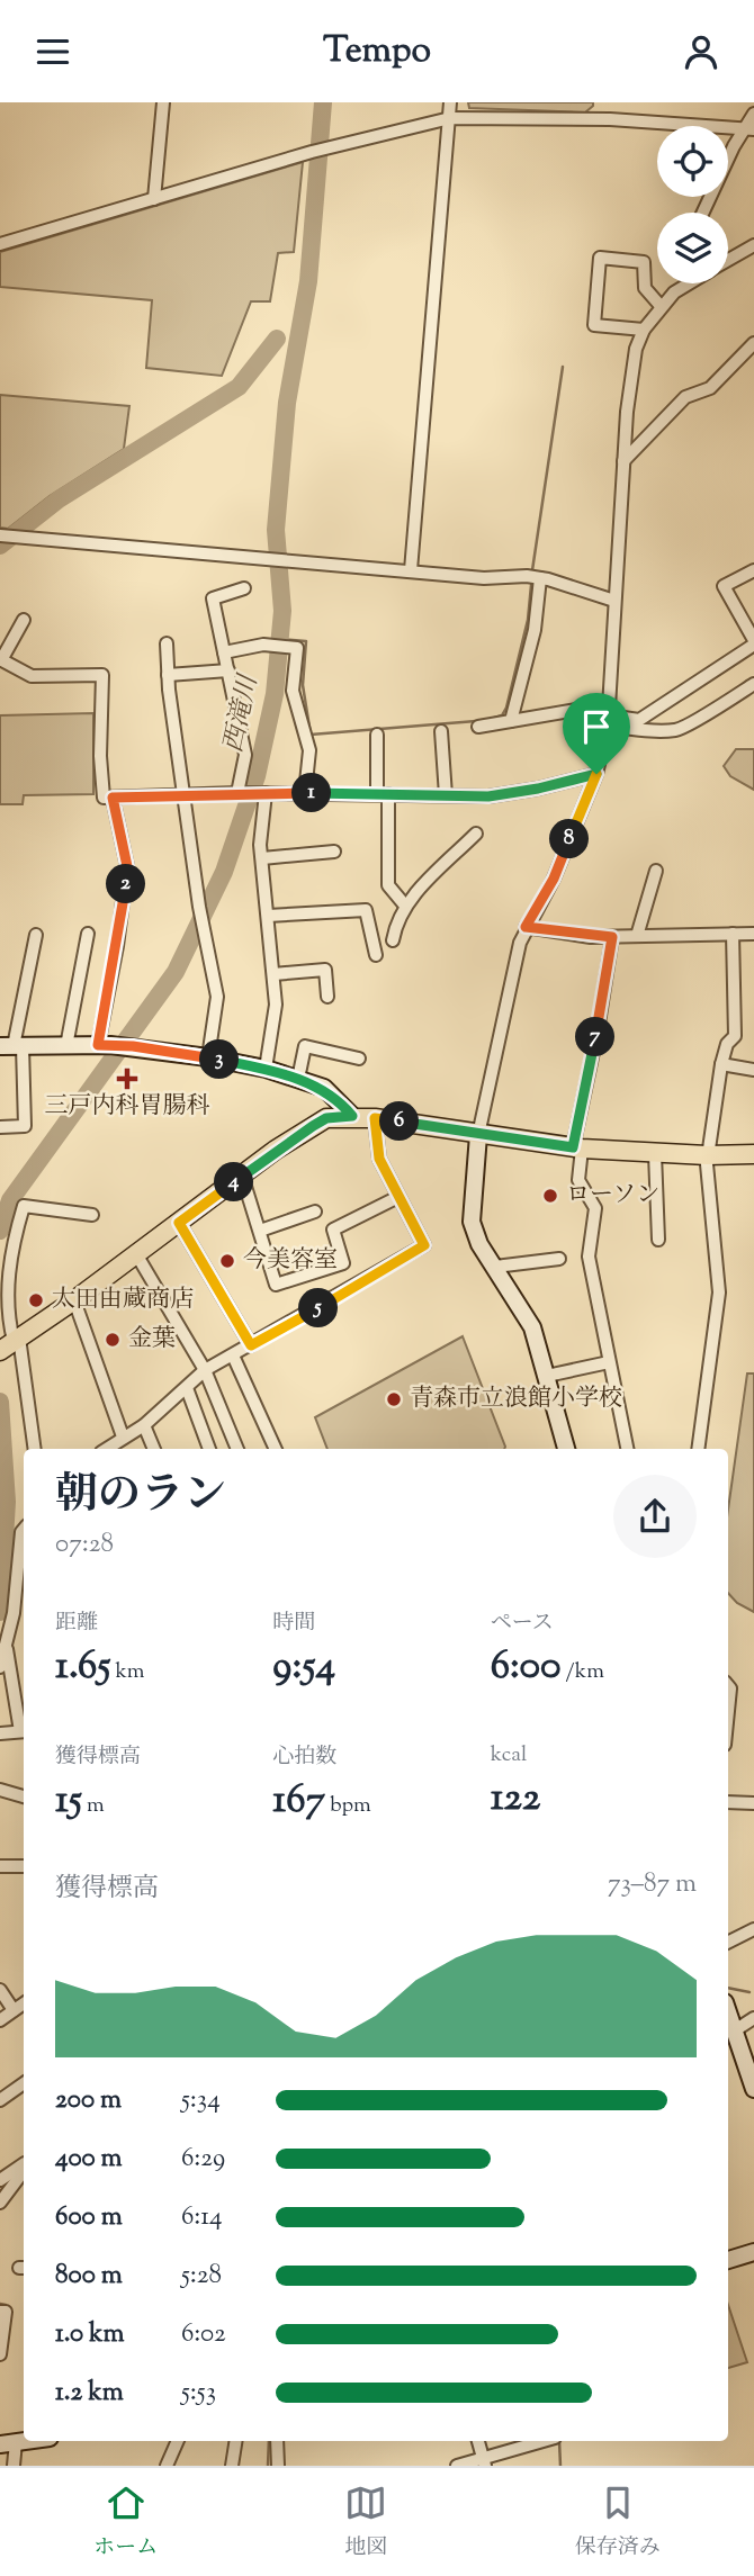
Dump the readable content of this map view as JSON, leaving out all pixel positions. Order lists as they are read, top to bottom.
{
  "water": ["西滝川"],
  "places": {
    "health": ["三戸内科胃腸科"],
    "other": [
      "ローソン",
      "今美容室",
      "太田由蔵商店",
      "金葉",
      "青森市立浪館小学校"
    ]
  },
  "page": {
    "header": "Tempo",
    "pins": [
      "1",
      "8",
      "2",
      "7",
      "3",
      "6",
      "4",
      "5"
    ],
    "heading": ["朝のラン", "07:28"],
    "stats": [
      ["距離", "1.65 km"],
      ["時間", "9:54"],
      ["ペース", "6:00 /km"],
      ["獲得標高", "15 m"],
      ["心拍数", "167 bpm"],
      ["kcal", "122"]
    ],
    "chart": ["獲得標高", "73–87 m"],
    "list": [
      {
        "name": "200 m",
        "note": "5:34"
      },
      {
        "name": "400 m",
        "note": "6:29"
      },
      {
        "name": "600 m",
        "note": "6:14"
      },
      {
        "name": "800 m",
        "note": "5:28"
      },
      {
        "name": "1.0 km",
        "note": "6:02"
      },
      {
        "name": "1.2 km",
        "note": "5:53"
      }
    ],
    "tabs": ["ホーム", "地図", "保存済み"]
  }
}
